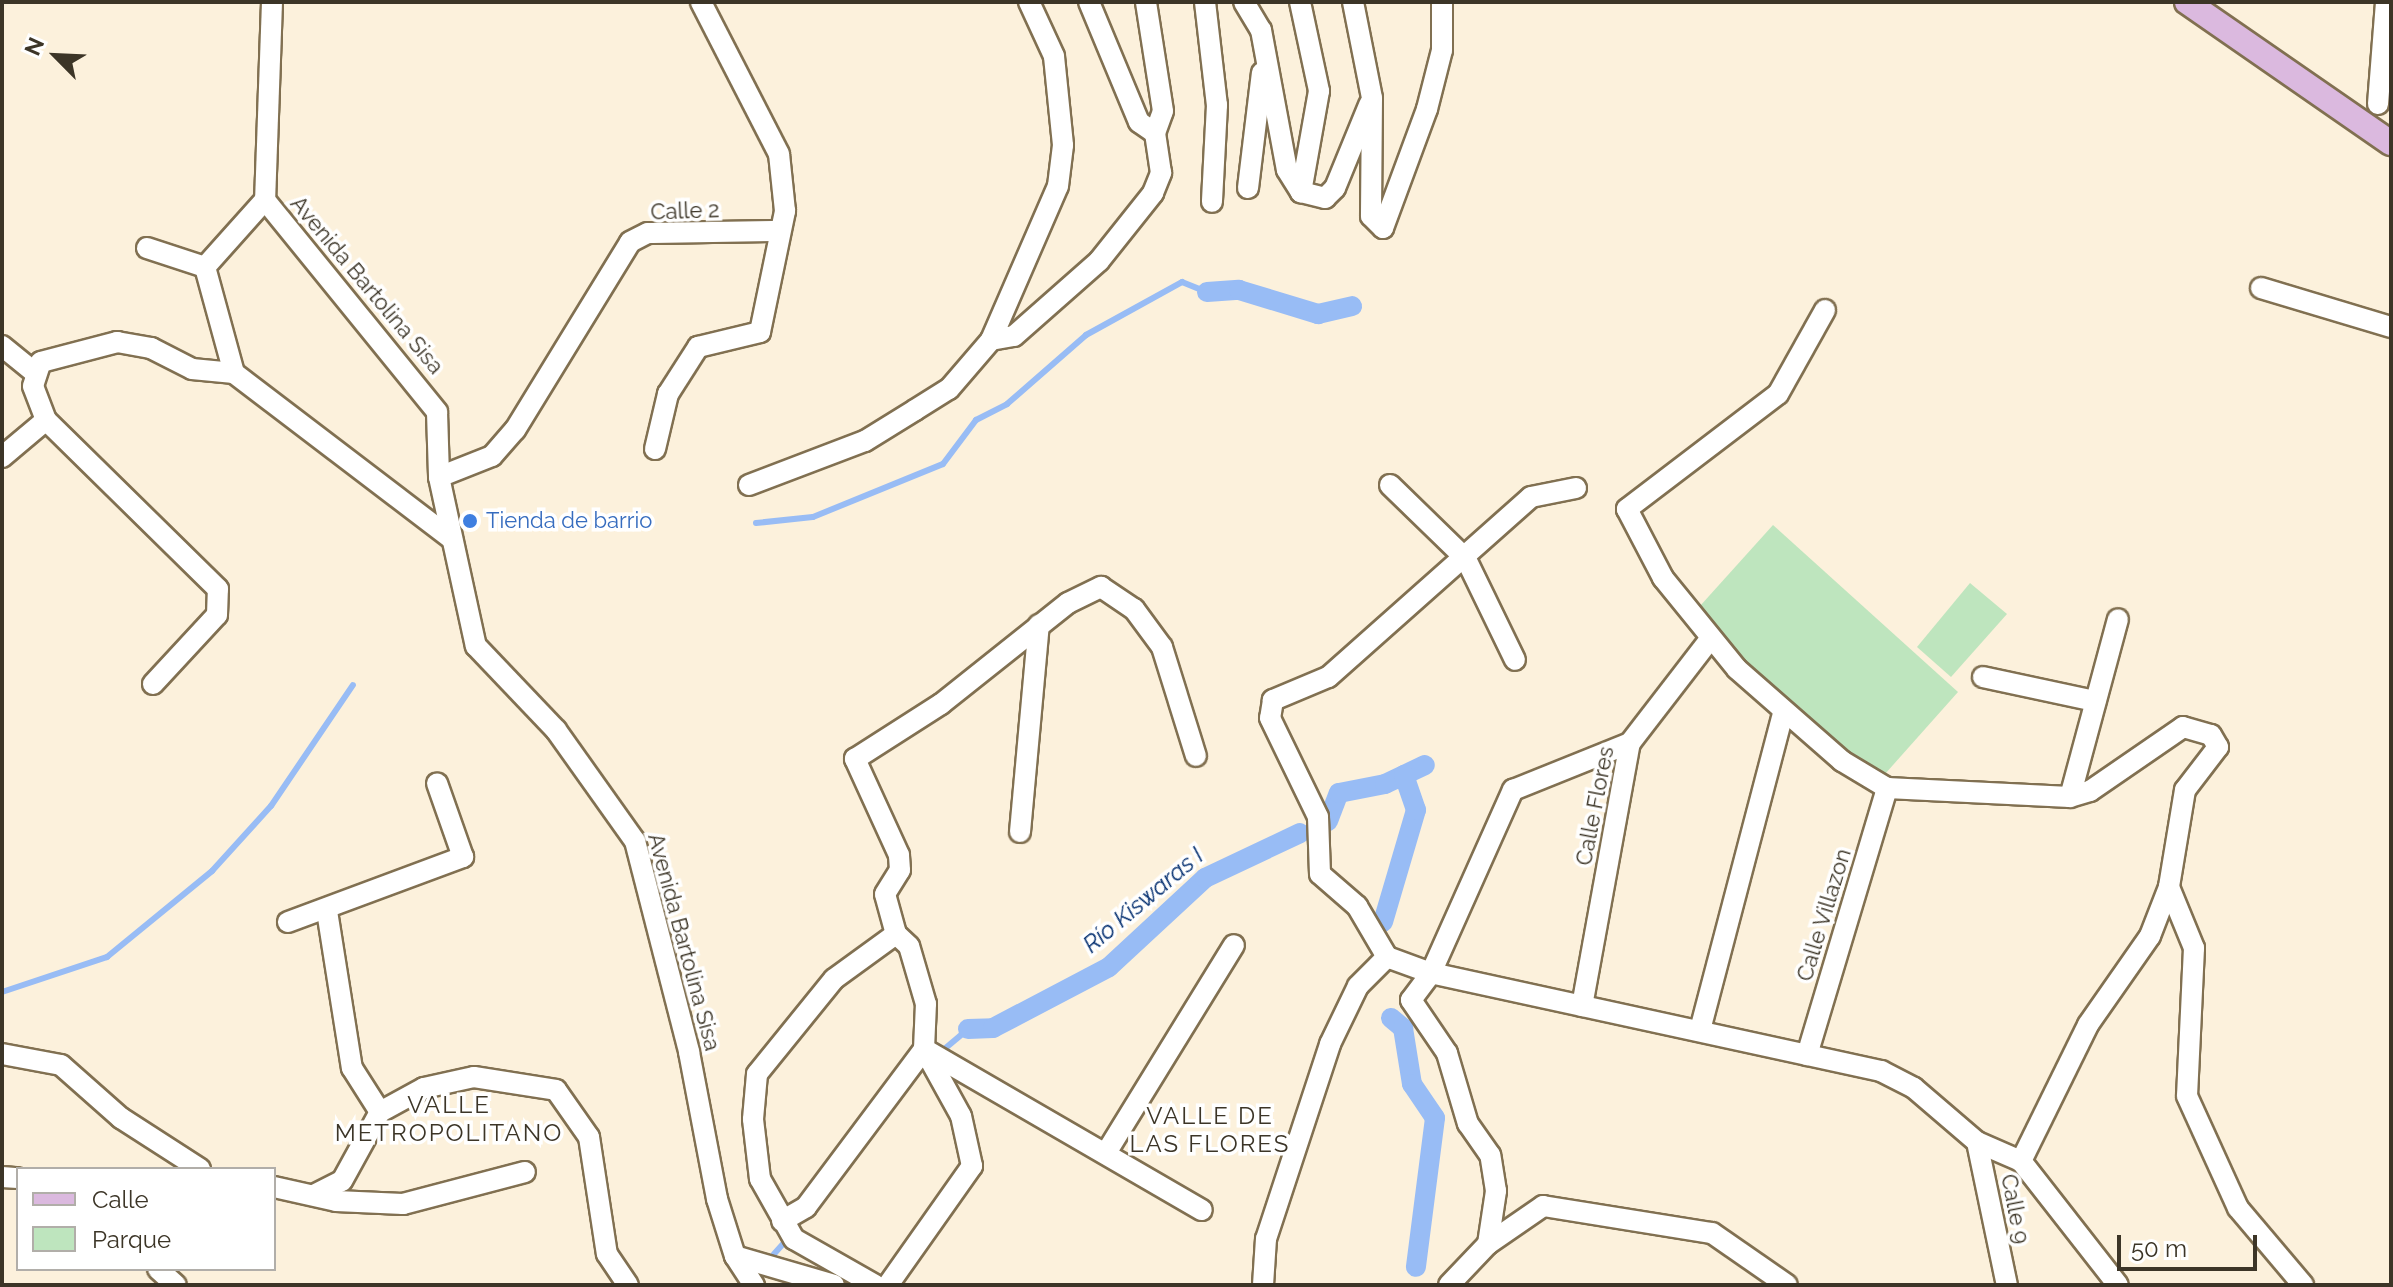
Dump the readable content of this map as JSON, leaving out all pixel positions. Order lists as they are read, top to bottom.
{
  "streets": {
    "street": [
      "Calle 2",
      "Avenida Bartolina Sisa",
      "Calle Flores",
      "Calle Villazon",
      "Calle 9"
    ]
  },
  "crossings": [
    ["Calle 2", "Avenida Bartolina Sisa"]
  ],
  "districts": ["VALLE METROPOLITANO", "VALLE DE LAS FLORES"],
  "water": ["Río Kiswaras I"],
  "places": ["Tienda de barrio"],
  "legend": ["Calle", "Parque"],
  "scale_bar": "50 m",
  "north": "top left"
}
